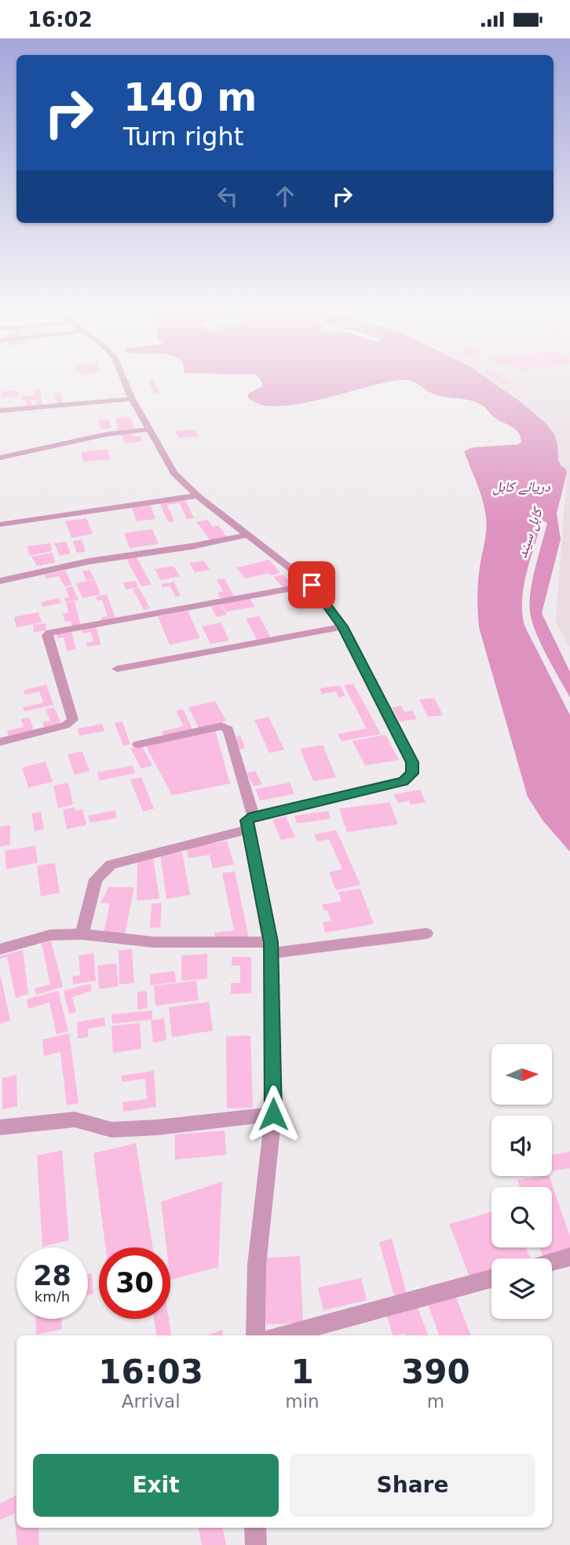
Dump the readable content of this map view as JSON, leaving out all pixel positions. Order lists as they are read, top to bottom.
{
  "water": ["دریائے کابل", "کابل سيند"],
  "north": "right",
  "page": {
    "status": "16:02",
    "turn": ["140 m", "Turn right"],
    "speed": "28 km/h",
    "limit": "30",
    "eta": [
      "16:03",
      "Arrival",
      "1",
      "min",
      "390",
      "m"
    ],
    "buttons": ["Exit", "Share"]
  }
}
